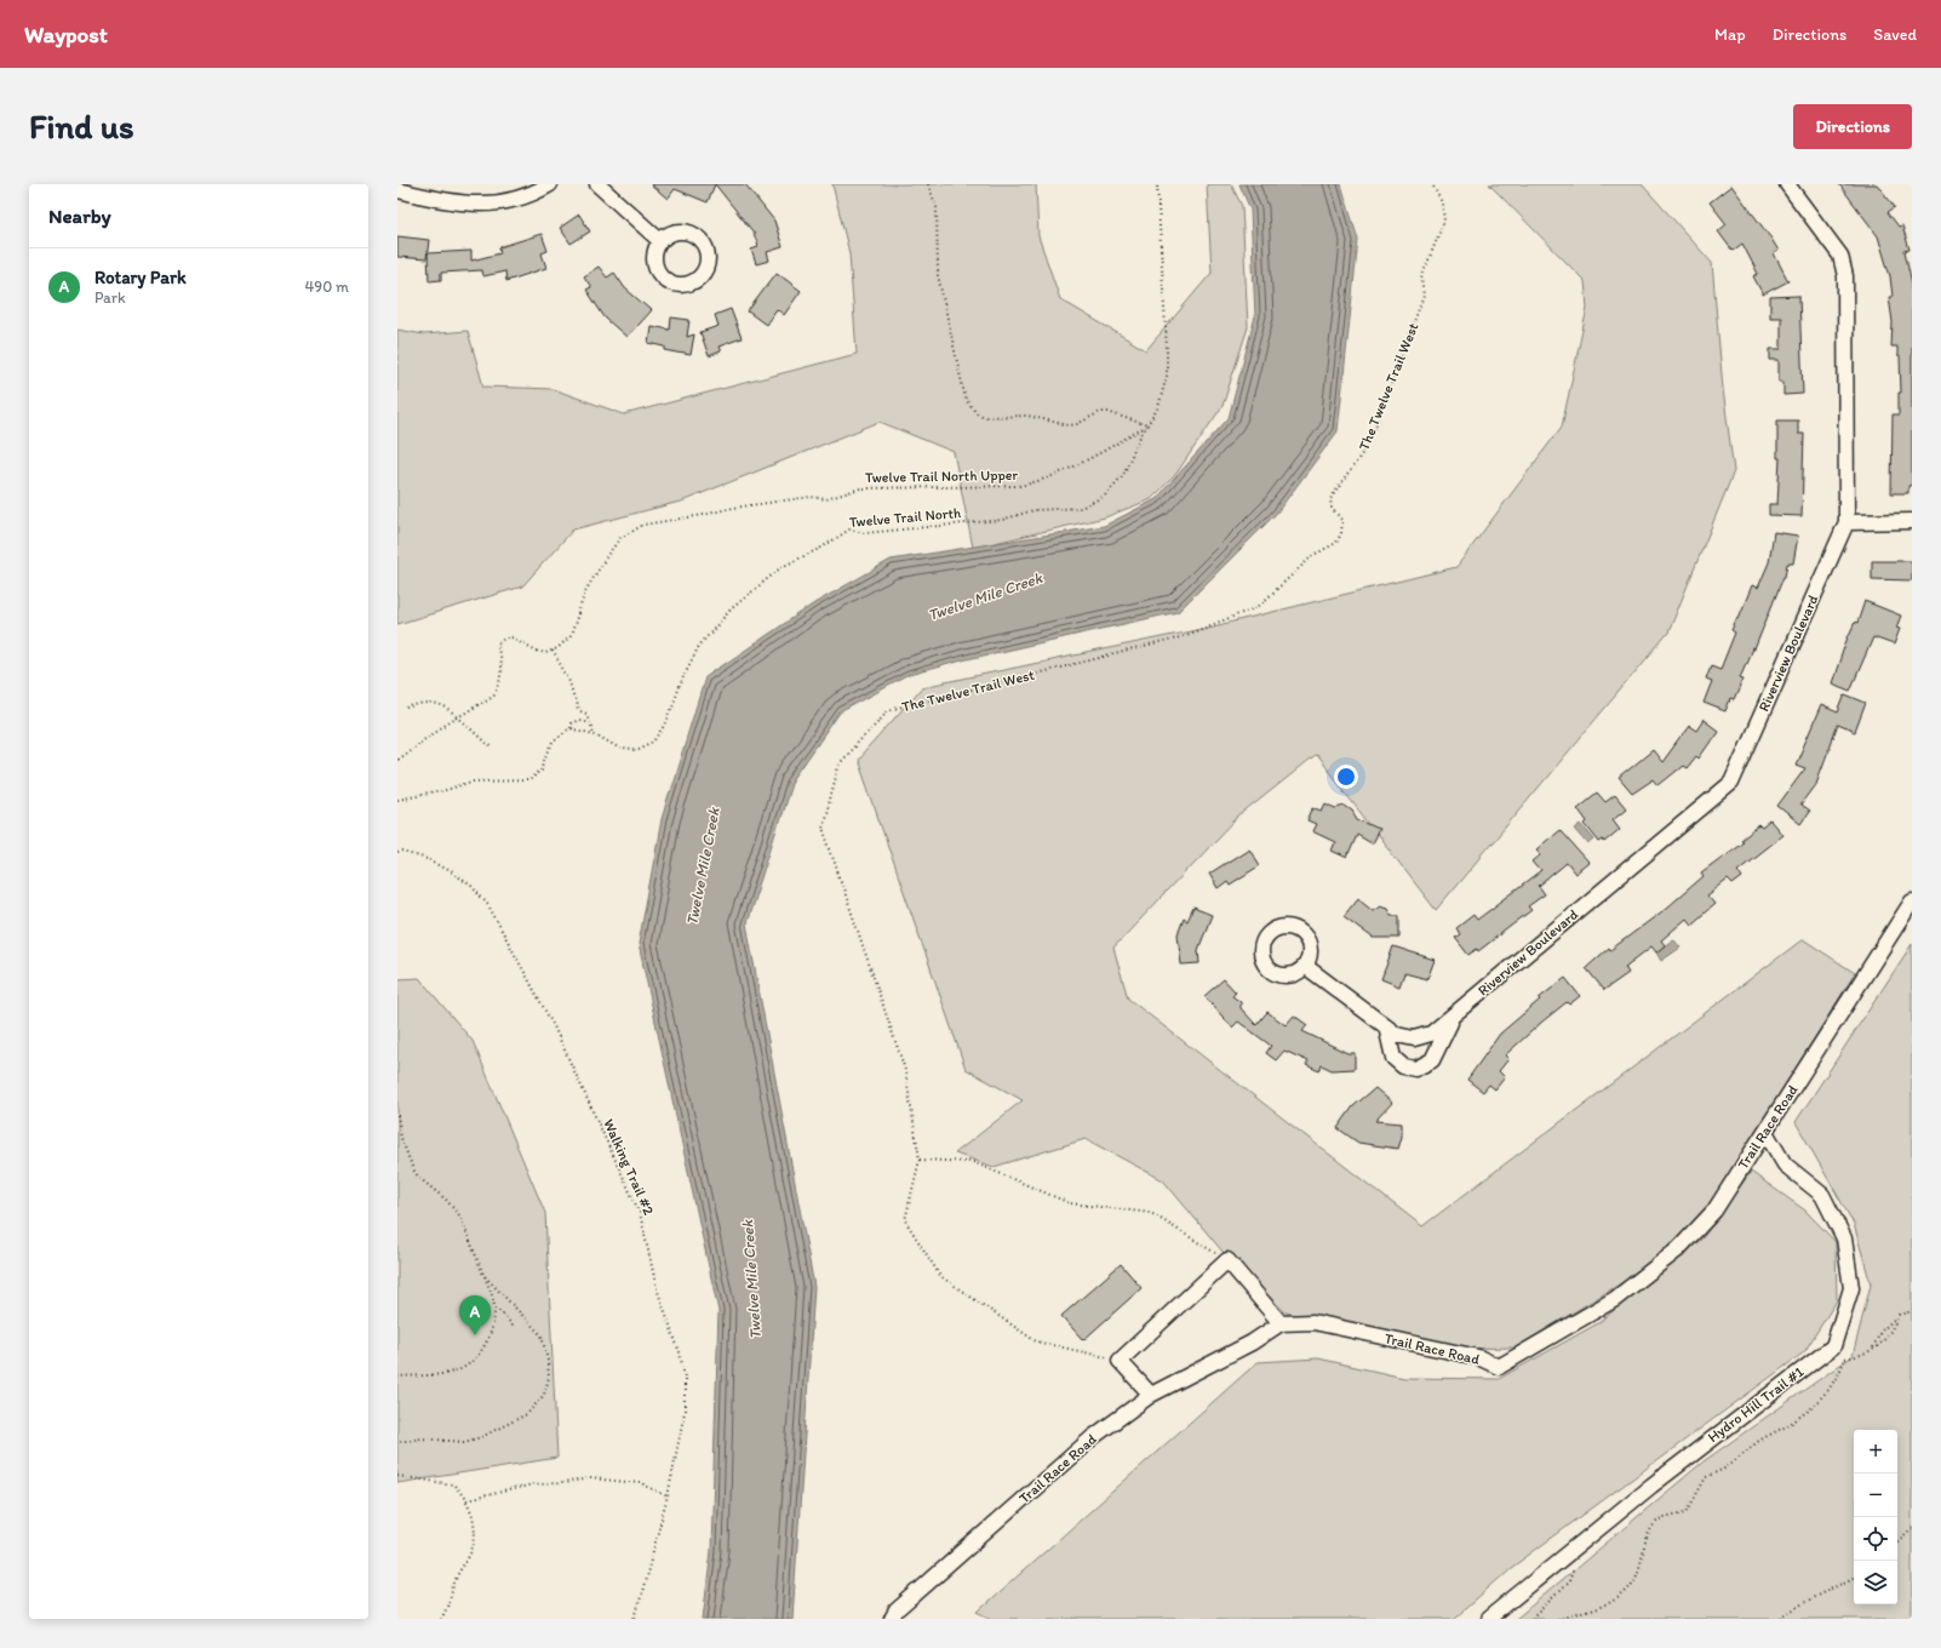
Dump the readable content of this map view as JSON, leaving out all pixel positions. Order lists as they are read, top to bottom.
{
  "streets": {
    "street": ["Riverview Boulevard", "Trail Race Road", "Hydro Hill Trail #1"],
    "path": [
      "The Twelve Trail West",
      "Twelve Trail North Upper",
      "Twelve Trail North",
      "Walking Trail #2"
    ]
  },
  "crossings": [
    ["Twelve Trail North Upper", "Twelve Trail North"]
  ],
  "water": ["Twelve Mile Creek"],
  "page": {
    "header": "Waypost",
    "nav": ["Map", "Directions", "Saved"],
    "buttons": "Directions",
    "title": "Find us",
    "heading": "Nearby",
    "list": [
      {
        "mark": "A",
        "name": "Rotary Park",
        "note": "Park",
        "value": "490 m"
      }
    ],
    "pins": "A",
    "map_buttons": ["+", "−"]
  }
}
